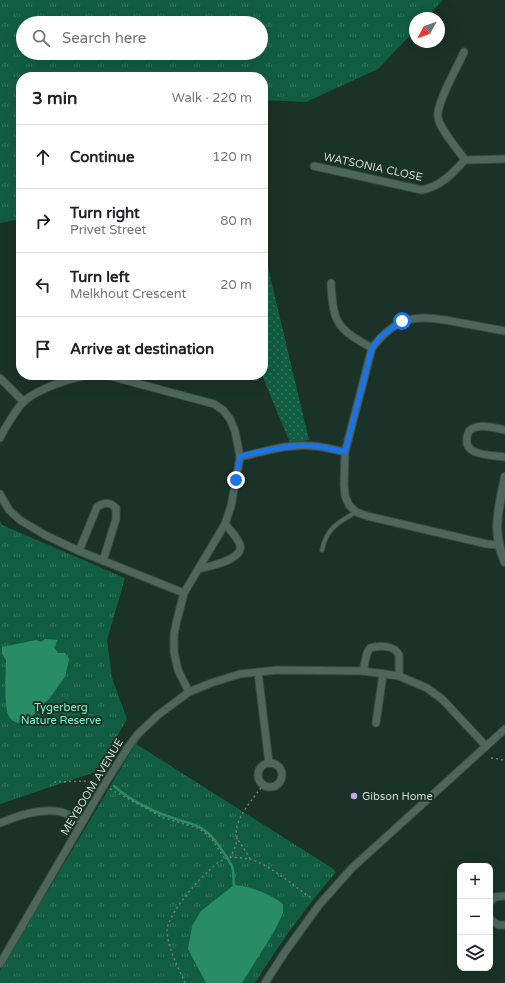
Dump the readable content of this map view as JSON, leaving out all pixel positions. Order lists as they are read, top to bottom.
{
  "streets": {
    "street": ["WATSONIA CLOSE", "MEYBOOM AVENUE"]
  },
  "parks": ["Tygerberg Nature Reserve"],
  "places": ["Gibson Home"],
  "north": "bottom left",
  "page": {
    "search": "Search here",
    "heading": ["3 min", "Walk · 220 m"],
    "list": [
      ["Continue", "120 m"],
      ["Turn right", "Privet Street", "80 m"],
      ["Turn left", "Melkhout Crescent", "20 m"],
      "Arrive at destination"
    ],
    "map_buttons": ["+", "−"]
  }
}
